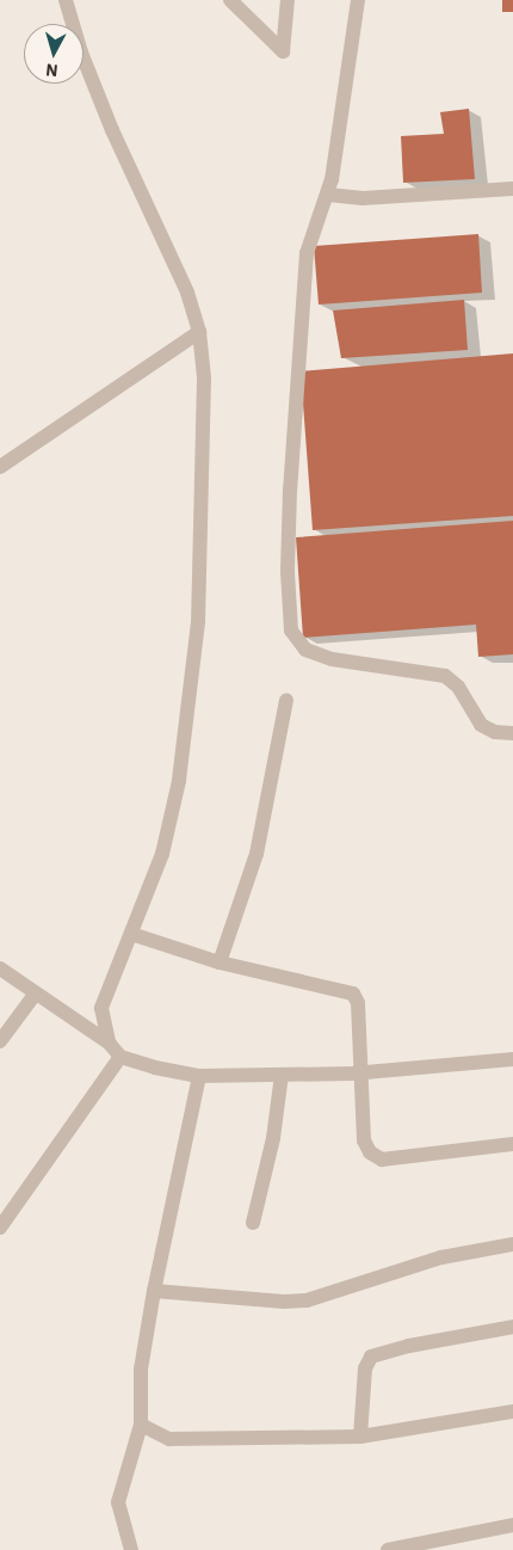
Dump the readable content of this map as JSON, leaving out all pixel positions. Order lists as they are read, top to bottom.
{
  "north": "bottom"
}
